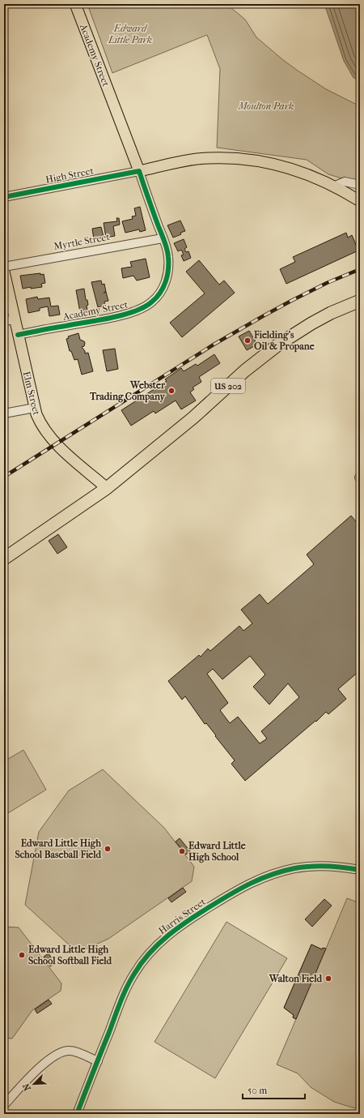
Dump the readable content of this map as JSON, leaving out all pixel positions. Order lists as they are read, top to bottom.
{
  "streets": {
    "highway": ["US 202"],
    "main road": ["Academy Street", "High Street", "Elm Street"],
    "street": ["Myrtle Street", "Harris Street"]
  },
  "crossings": [
    ["Academy Street", "High Street"],
    ["Academy Street", "Myrtle Street"],
    ["Academy Street", "Elm Street"],
    ["US 202", "Elm Street"]
  ],
  "parks": ["Edward Little Park", "Moulton Park"],
  "places": [
    "Fielding's Oil & Propane",
    "Webster Trading Company",
    "Edward Little High School Baseball Field",
    "Edward Little High School",
    "Edward Little High School Softball Field",
    "Walton Field"
  ],
  "scale_bar": "50 m",
  "north": "bottom left"
}
